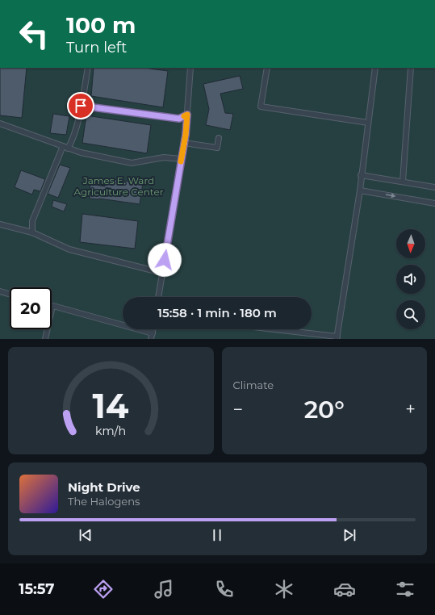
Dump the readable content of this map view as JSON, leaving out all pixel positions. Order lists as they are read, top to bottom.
{
  "parks": ["James E. Ward Agriculture Center"],
  "north": "bottom",
  "page": {
    "turn": ["100 m", "Turn left"],
    "limit": "20",
    "trip": "15:58 · 1 min · 180 m",
    "tile": "Climate",
    "heat": ["−", "20°", "+"],
    "song": ["Night Drive", "The Halogens"],
    "tabs": "15:57",
    "gauge": ["14", "km/h"]
  }
}
